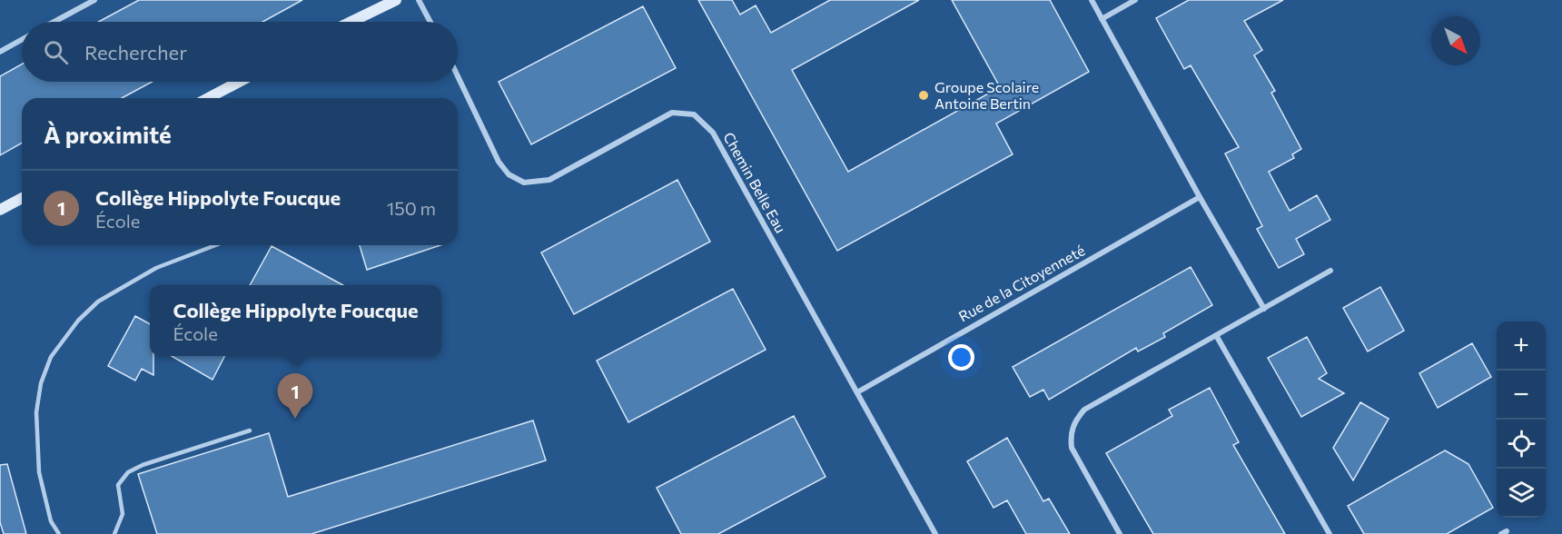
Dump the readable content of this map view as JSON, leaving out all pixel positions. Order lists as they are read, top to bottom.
{
  "streets": {
    "street": ["Chemin Belle Eau", "Rue de la Citoyenneté"]
  },
  "crossings": [
    ["Chemin Belle Eau", "Rue de la Citoyenneté"]
  ],
  "places": ["Groupe Scolaire Antoine Bertin"],
  "north": "bottom right",
  "page": {
    "search": "Rechercher",
    "heading": "À proximité",
    "list": [
      {
        "mark": "1",
        "name": "Collège Hippolyte Foucque",
        "note": "École",
        "value": "150 m"
      }
    ],
    "popup": ["Collège Hippolyte Foucque", "École"],
    "map_buttons": ["+", "−"],
    "pins": "1"
  }
}
